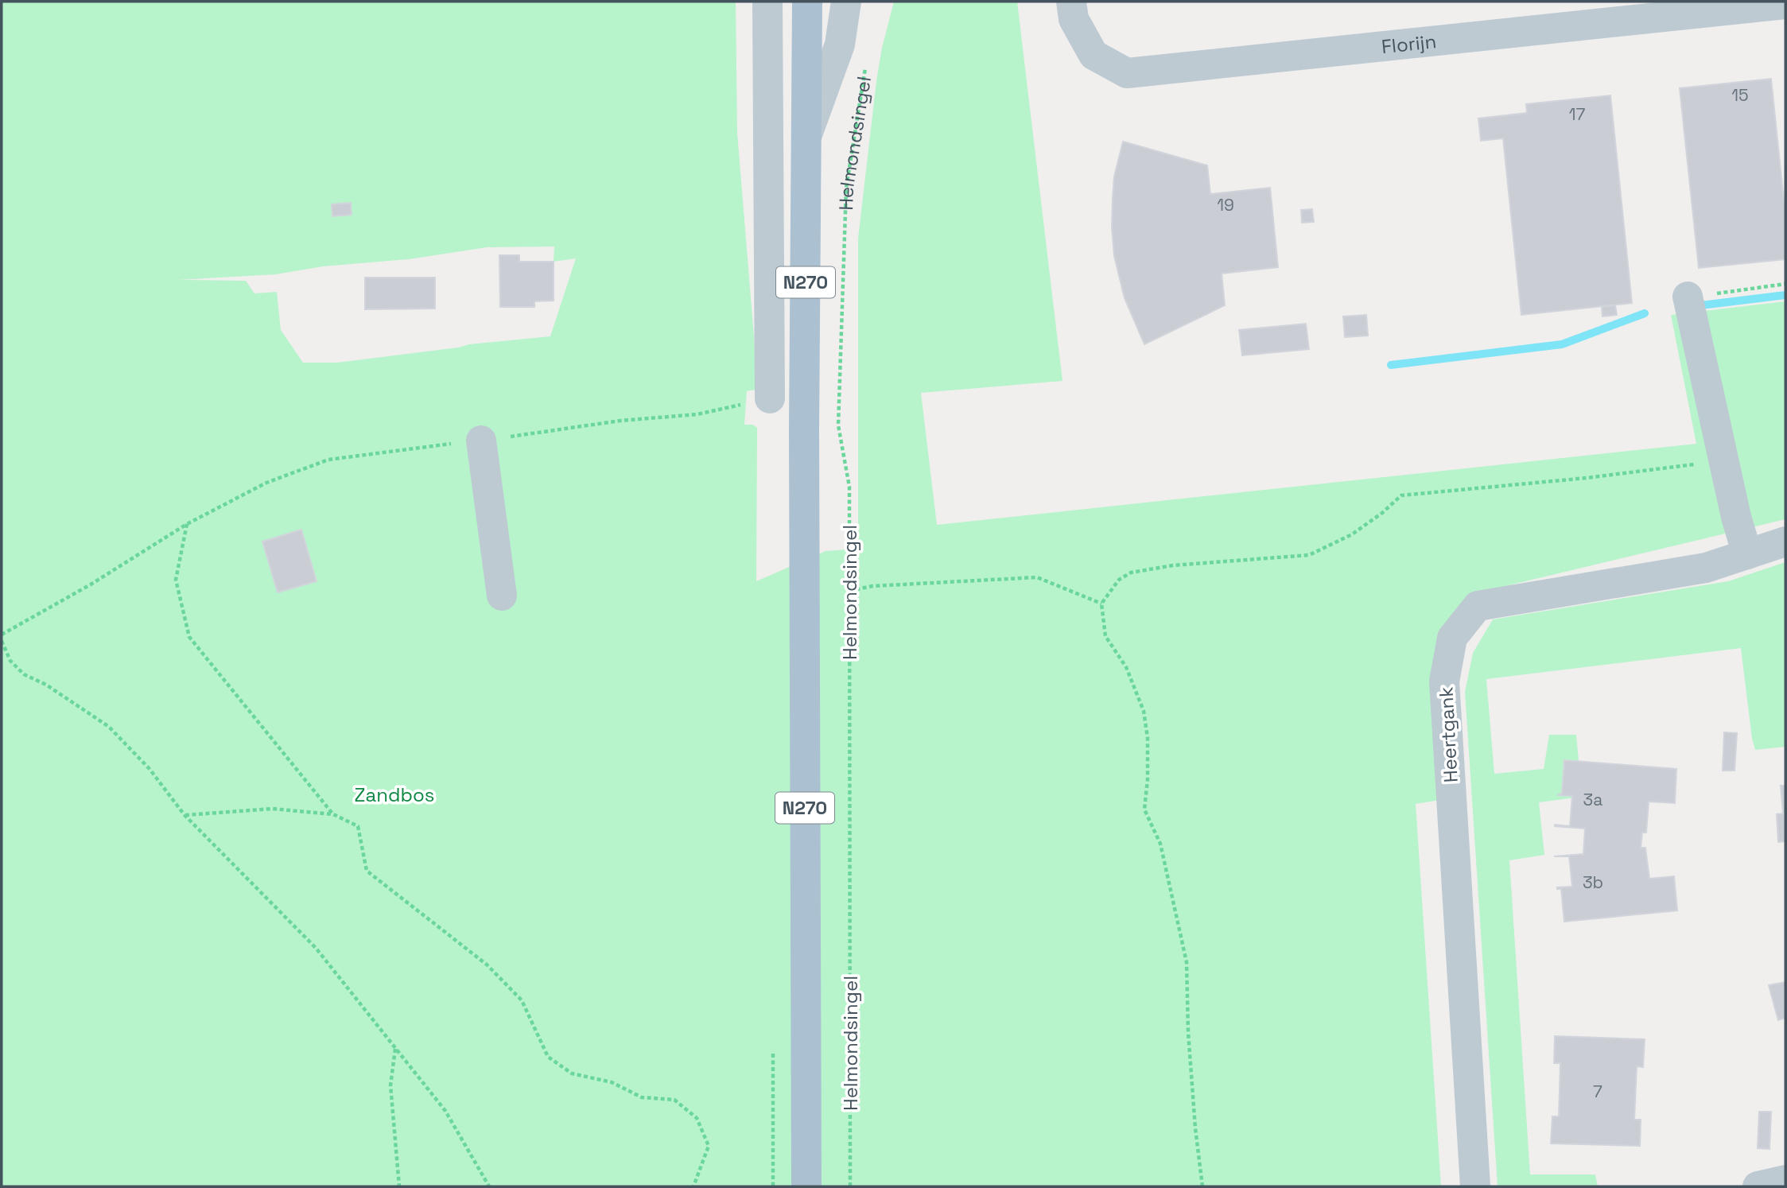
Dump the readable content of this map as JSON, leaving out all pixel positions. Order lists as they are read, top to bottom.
{
  "streets": {
    "main road": ["Helmondsingel", "N270"],
    "street": ["Florijn", "Heertgank"]
  },
  "parks": ["Zandbos"],
  "house_numbers": [
    "15",
    "17",
    "19",
    "3a",
    "3b",
    "7"
  ]
}
